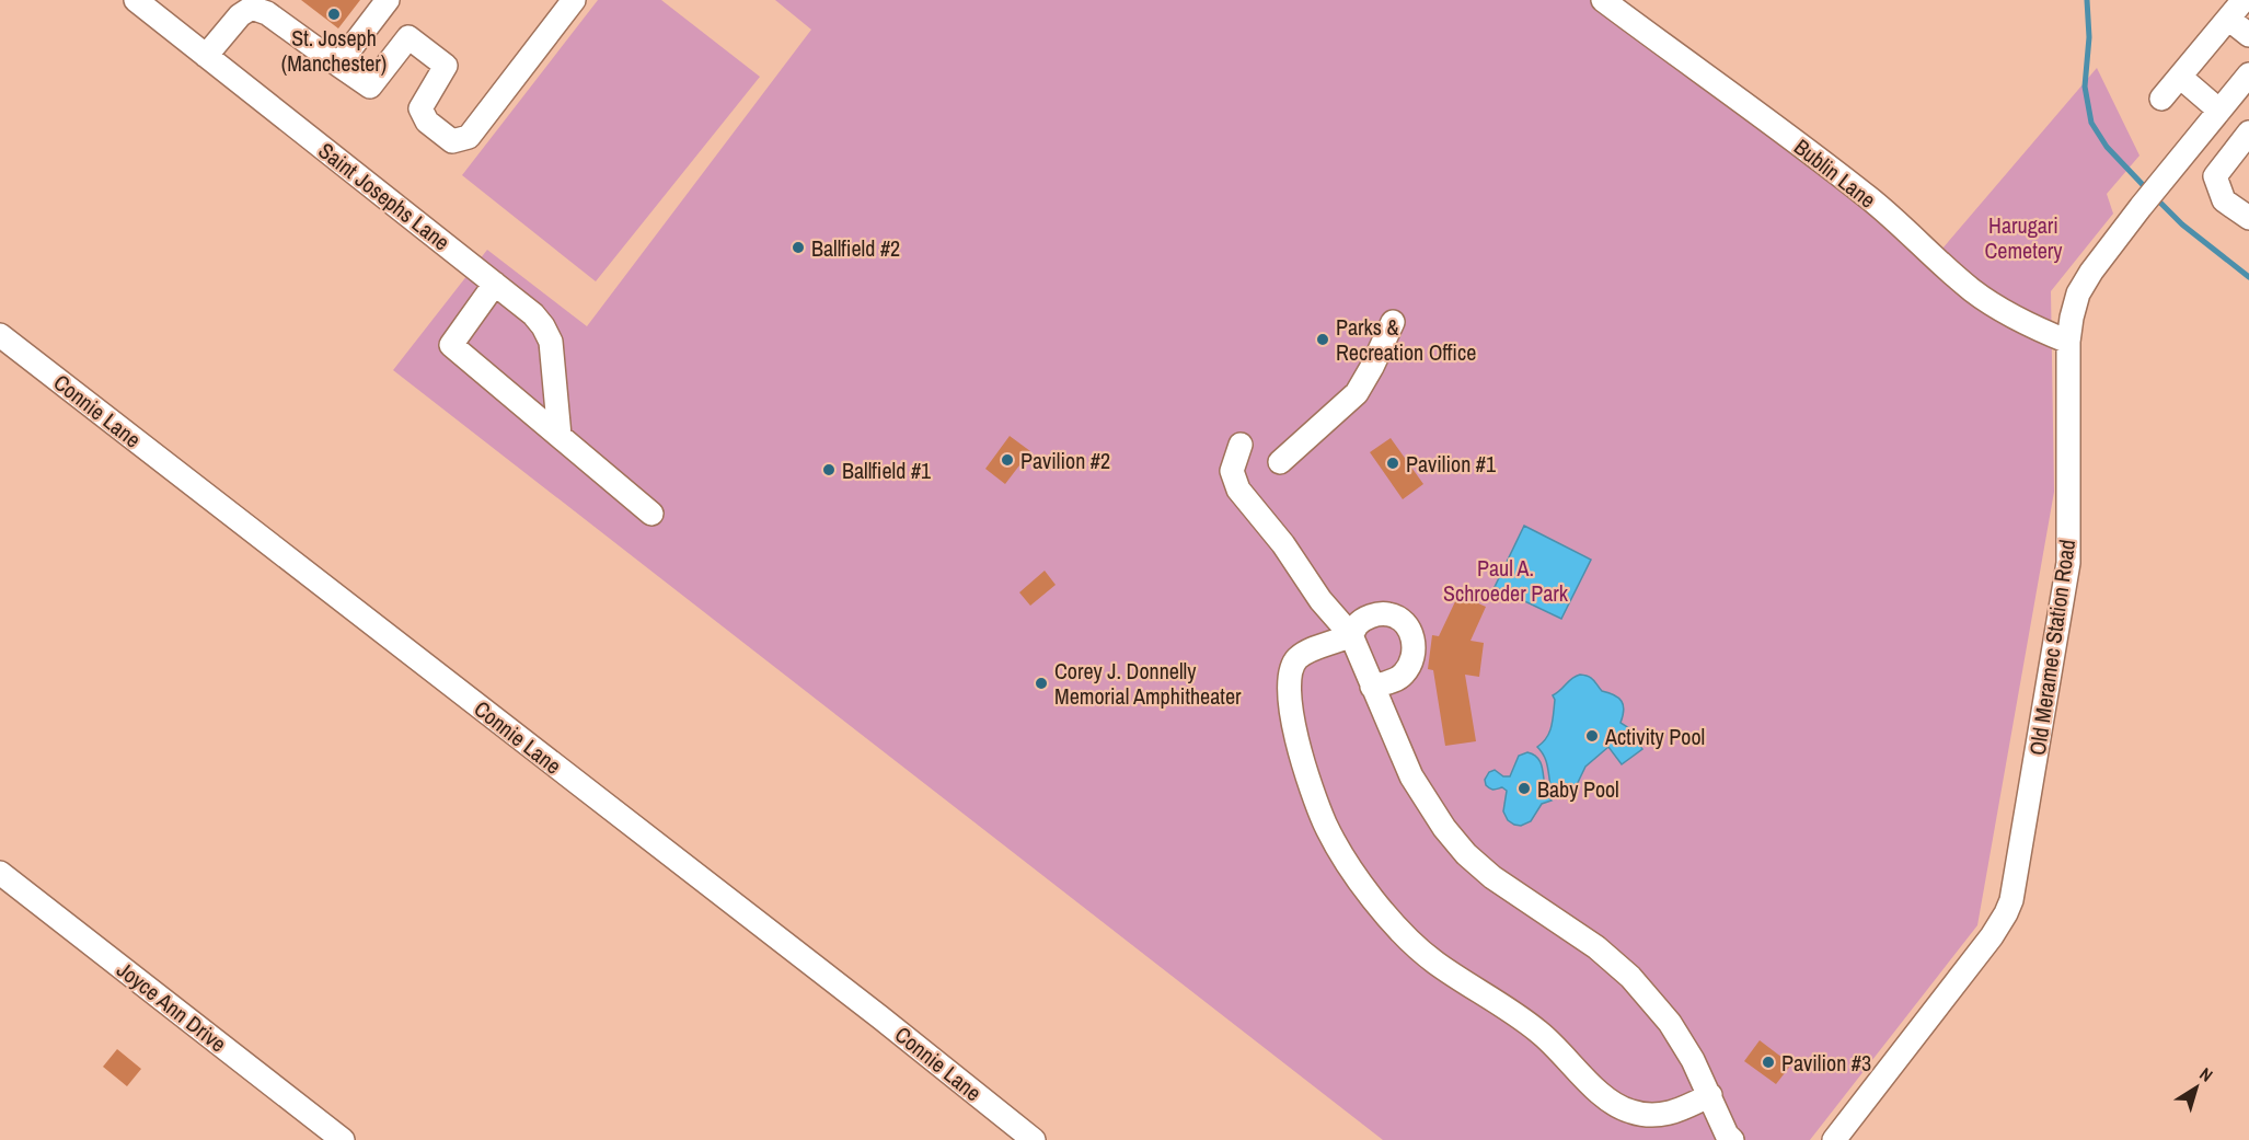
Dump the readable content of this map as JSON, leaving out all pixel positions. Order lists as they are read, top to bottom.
{
  "streets": {
    "street": [
      "Bublin Lane",
      "Saint Josephs Lane",
      "Connie Lane",
      "Old Meramec Station Road",
      "Joyce Ann Drive"
    ]
  },
  "crossings": [
    ["Bublin Lane", "Old Meramec Station Road"]
  ],
  "parks": ["Harugari Cemetery", "Paul A. Schroeder Park"],
  "places": [
    "St. Joseph (Manchester)",
    "Ballfield #2",
    "Parks & Recreation Office",
    "Pavilion #2",
    "Pavilion #1",
    "Ballfield #1",
    "Corey J. Donnelly Memorial Amphitheater",
    "Activity Pool",
    "Baby Pool",
    "Pavilion #3"
  ],
  "north": "top right"
}
